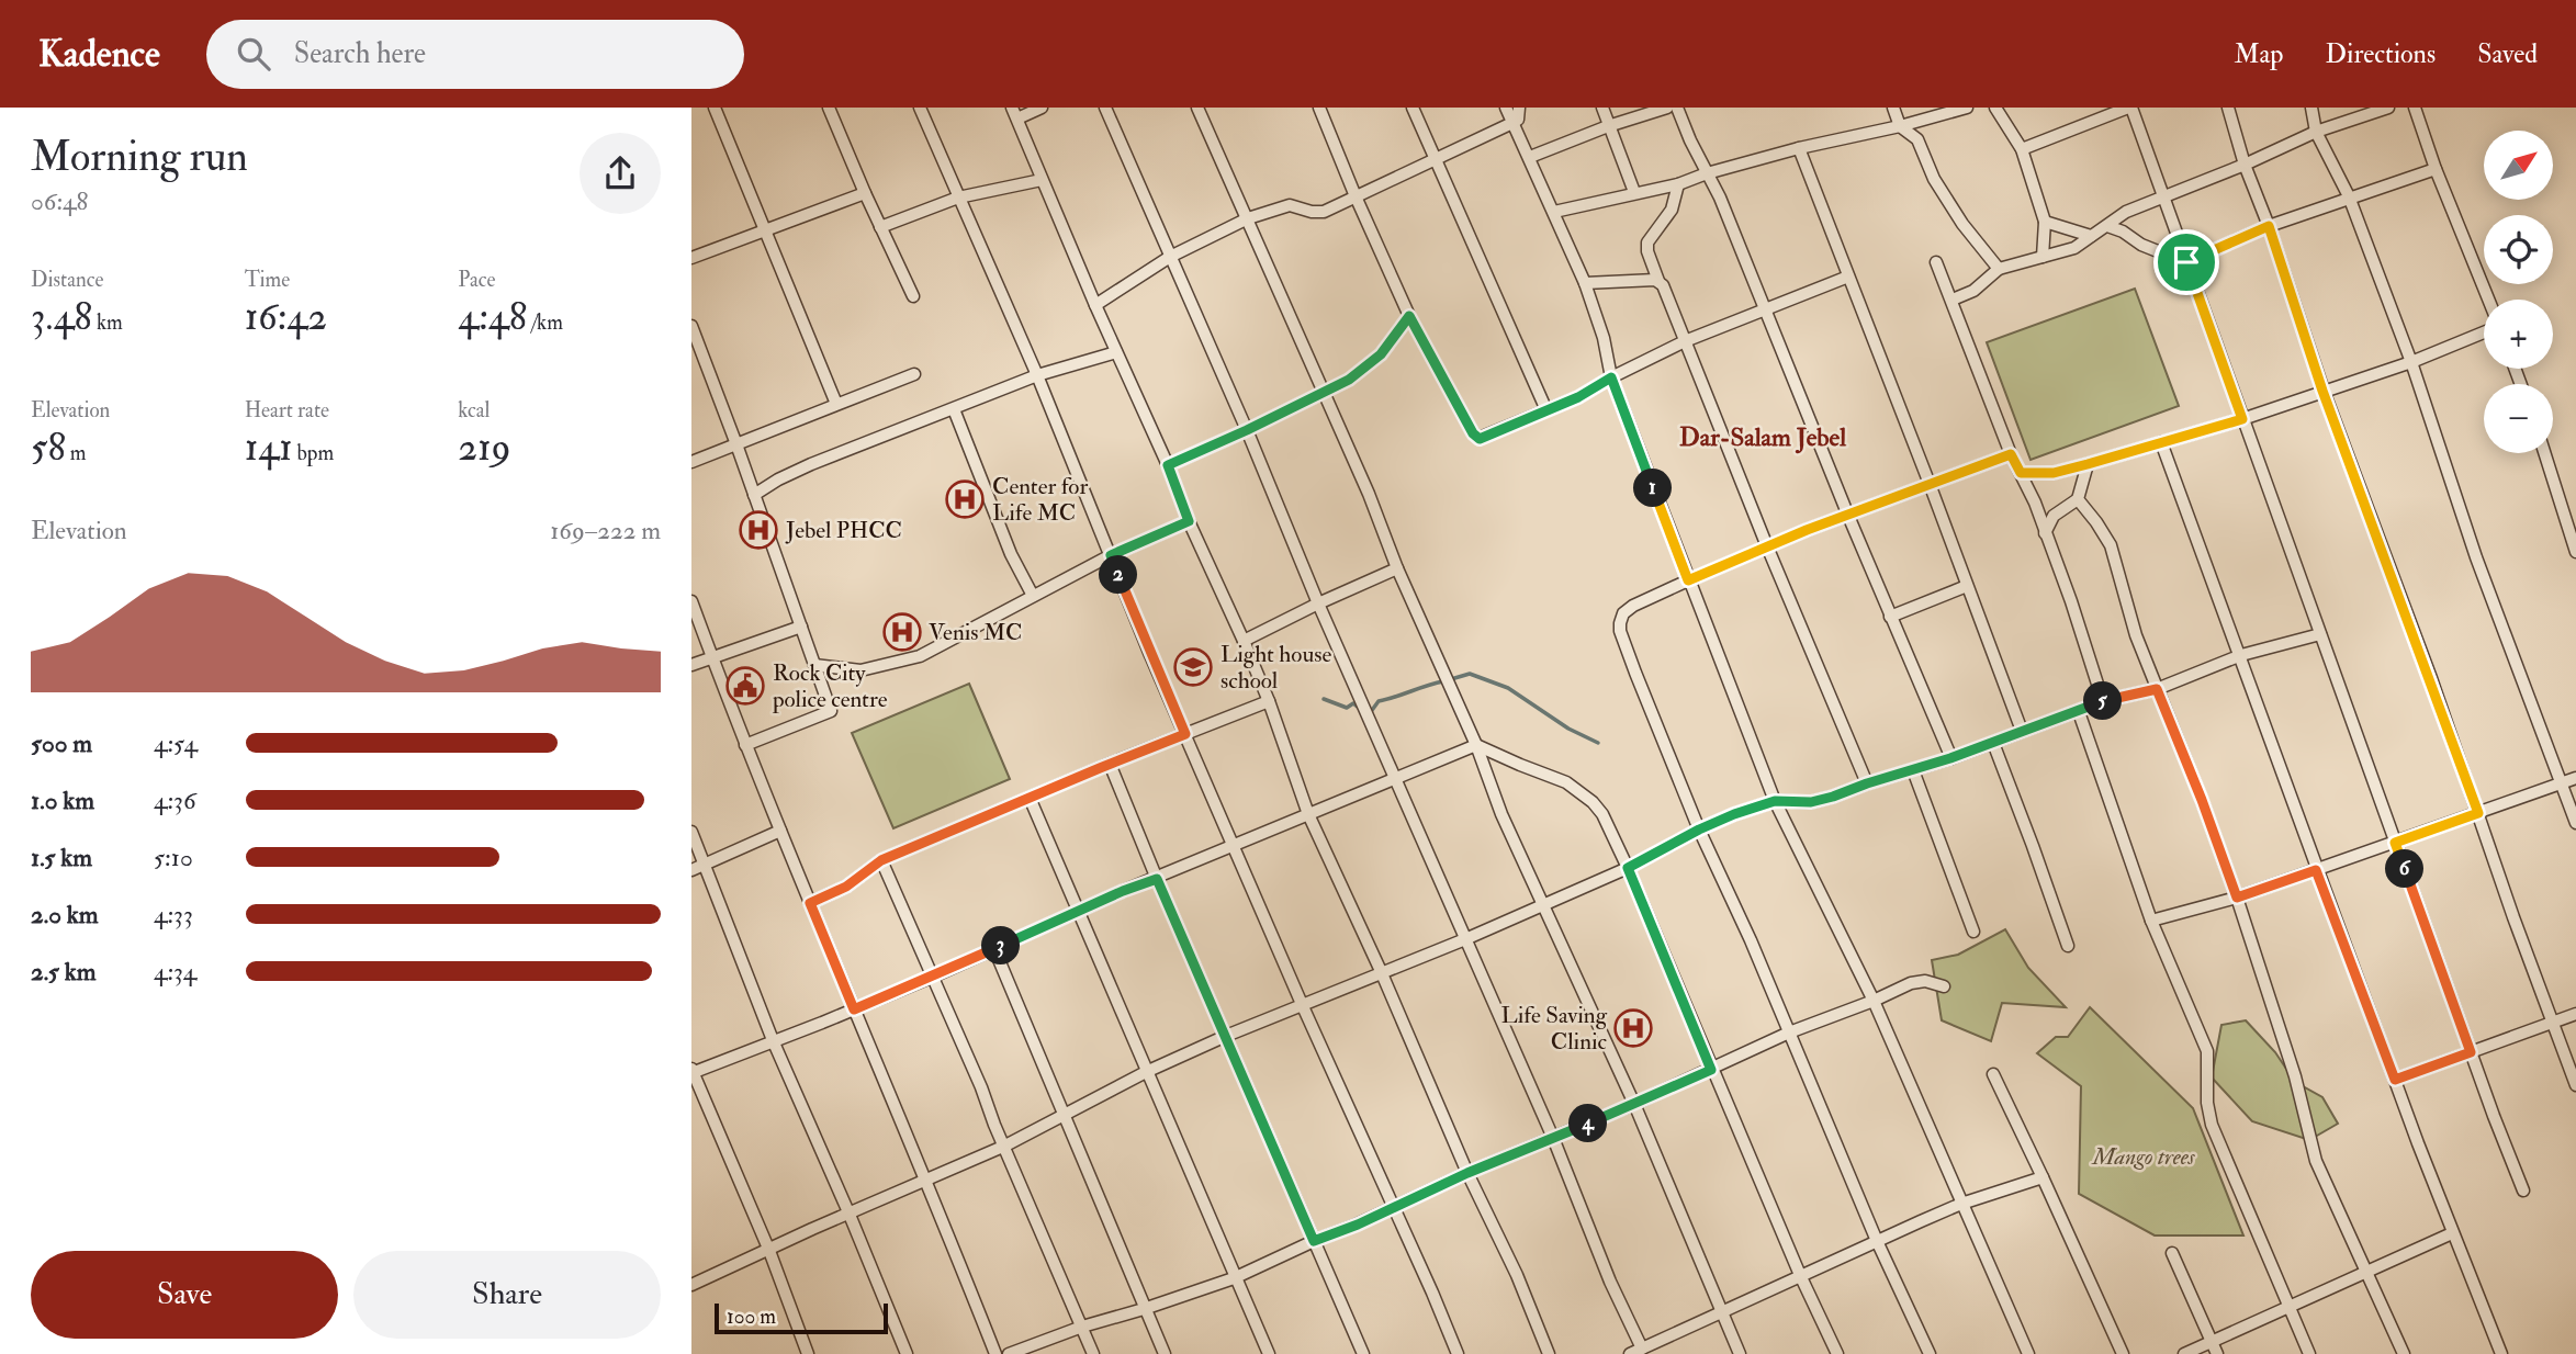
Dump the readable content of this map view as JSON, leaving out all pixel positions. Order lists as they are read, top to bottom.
{
  "districts": ["Dar-Salam Jebel"],
  "parks": ["Mango trees"],
  "places": {
    "hospital": [
      "Center for Life MC",
      "Jebel PHCC",
      "Venis MC",
      "Life Saving Clinic"
    ],
    "school or university": ["Light house school"],
    "public building": ["Rock City police centre"]
  },
  "scale_bar": "100 m",
  "north": "top right",
  "page": {
    "header": "Kadence",
    "search": "Search here",
    "nav": ["Map", "Directions", "Saved"],
    "heading": ["Morning run", "06:48"],
    "map_buttons": ["+", "−"],
    "stats": [
      ["Distance", "3.48 km"],
      ["Time", "16:42"],
      ["Pace", "4:48 /km"],
      ["Elevation", "58 m"],
      ["Heart rate", "141 bpm"],
      ["kcal", "219"]
    ],
    "pins": [
      "1",
      "2",
      "5",
      "6",
      "3",
      "4"
    ],
    "chart": ["Elevation", "169–222 m"],
    "list": [
      {
        "name": "500 m",
        "note": "4:54"
      },
      {
        "name": "1.0 km",
        "note": "4:36"
      },
      {
        "name": "1.5 km",
        "note": "5:10"
      },
      {
        "name": "2.0 km",
        "note": "4:33"
      },
      {
        "name": "2.5 km",
        "note": "4:34"
      }
    ],
    "buttons": ["Save", "Share"],
    "scale": "100 m"
  }
}
